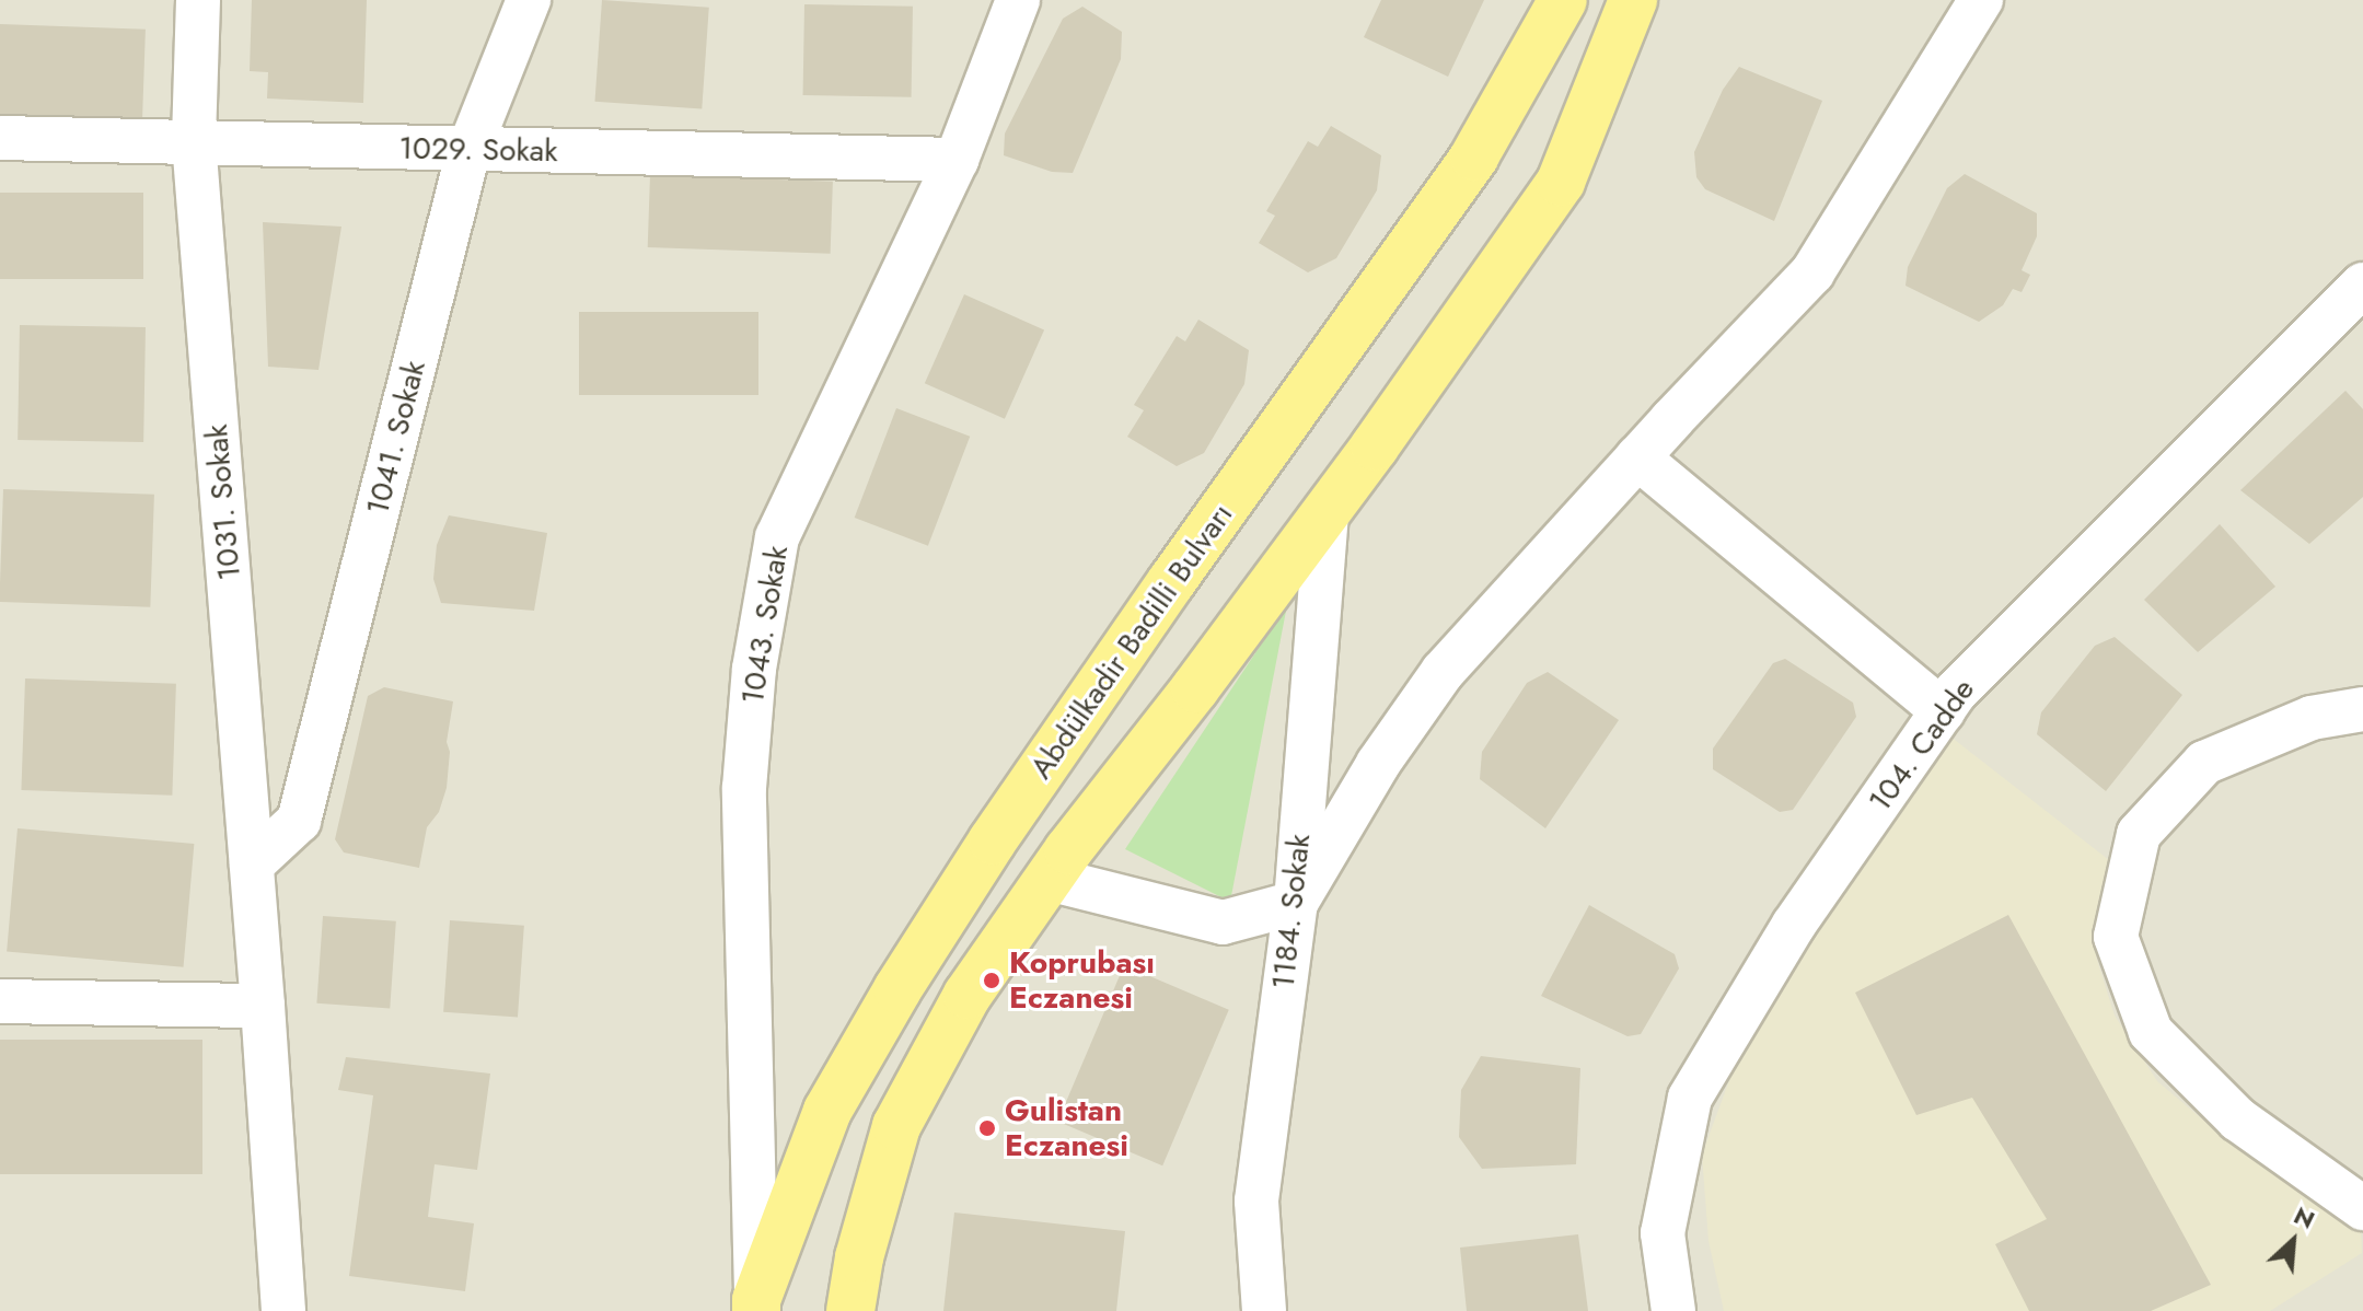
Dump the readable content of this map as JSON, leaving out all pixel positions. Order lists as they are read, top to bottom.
{
  "streets": {
    "main road": ["Abdülkadir Badilli Bulvarı"],
    "street": [
      "1029. Sokak",
      "1041. Sokak",
      "1031. Sokak",
      "1043. Sokak",
      "104. Cadde",
      "1184. Sokak"
    ]
  },
  "crossings": [
    ["1029. Sokak", "1041. Sokak"],
    ["1029. Sokak", "1031. Sokak"],
    ["1029. Sokak", "1043. Sokak"],
    ["1041. Sokak", "1031. Sokak"],
    ["1043. Sokak", "Abdülkadir Badilli Bulvarı"]
  ],
  "places": ["Koprubası Eczanesi", "Gulistan Eczanesi"],
  "north": "top right"
}
